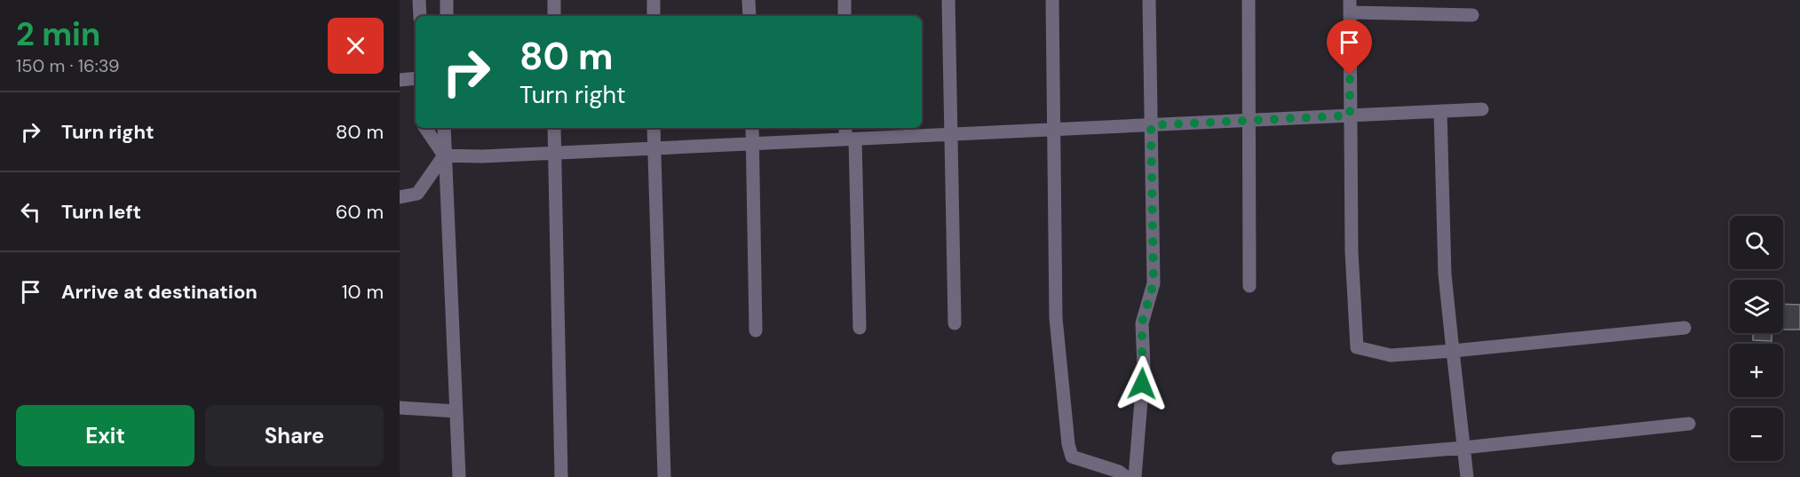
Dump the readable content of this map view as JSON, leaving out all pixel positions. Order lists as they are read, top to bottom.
{
  "page": {
    "heading": ["2 min", "150 m · 16:39"],
    "turn": ["80 m", "Turn right"],
    "list": [
      {
        "name": "Turn right",
        "value": "80 m"
      },
      {
        "name": "Turn left",
        "value": "60 m"
      },
      {
        "name": "Arrive at destination",
        "value": "10 m"
      }
    ],
    "map_buttons": ["+", "−"],
    "buttons": ["Exit", "Share"]
  }
}
